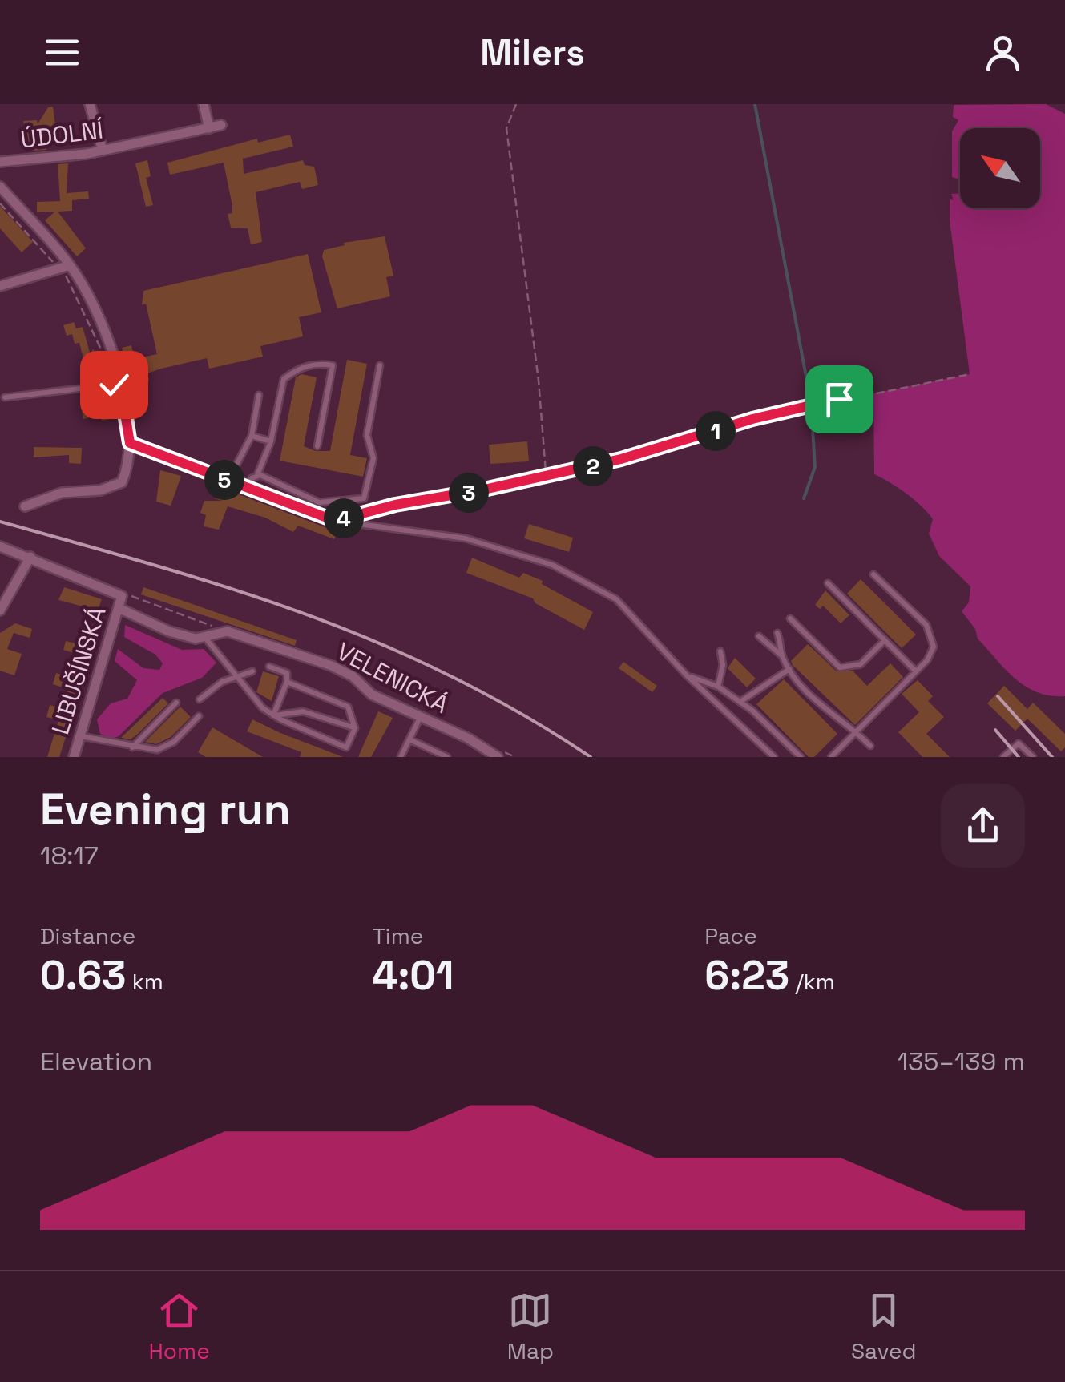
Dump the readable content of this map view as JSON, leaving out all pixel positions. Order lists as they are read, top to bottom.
{
  "streets": {
    "street": ["ÚDOLNÍ", "LIBUŠÍNSKÁ", "VELENICKÁ"]
  },
  "crossings": [
    ["LIBUŠÍNSKÁ", "VELENICKÁ"]
  ],
  "north": "top left",
  "page": {
    "header": "Milers",
    "pins": [
      "1",
      "2",
      "5",
      "3",
      "4"
    ],
    "heading": ["Evening run", "18:17"],
    "stats": [
      ["Distance", "0.63 km"],
      ["Time", "4:01"],
      ["Pace", "6:23 /km"]
    ],
    "chart": ["Elevation", "135–139 m"],
    "tabs": ["Home", "Map", "Saved"]
  }
}
